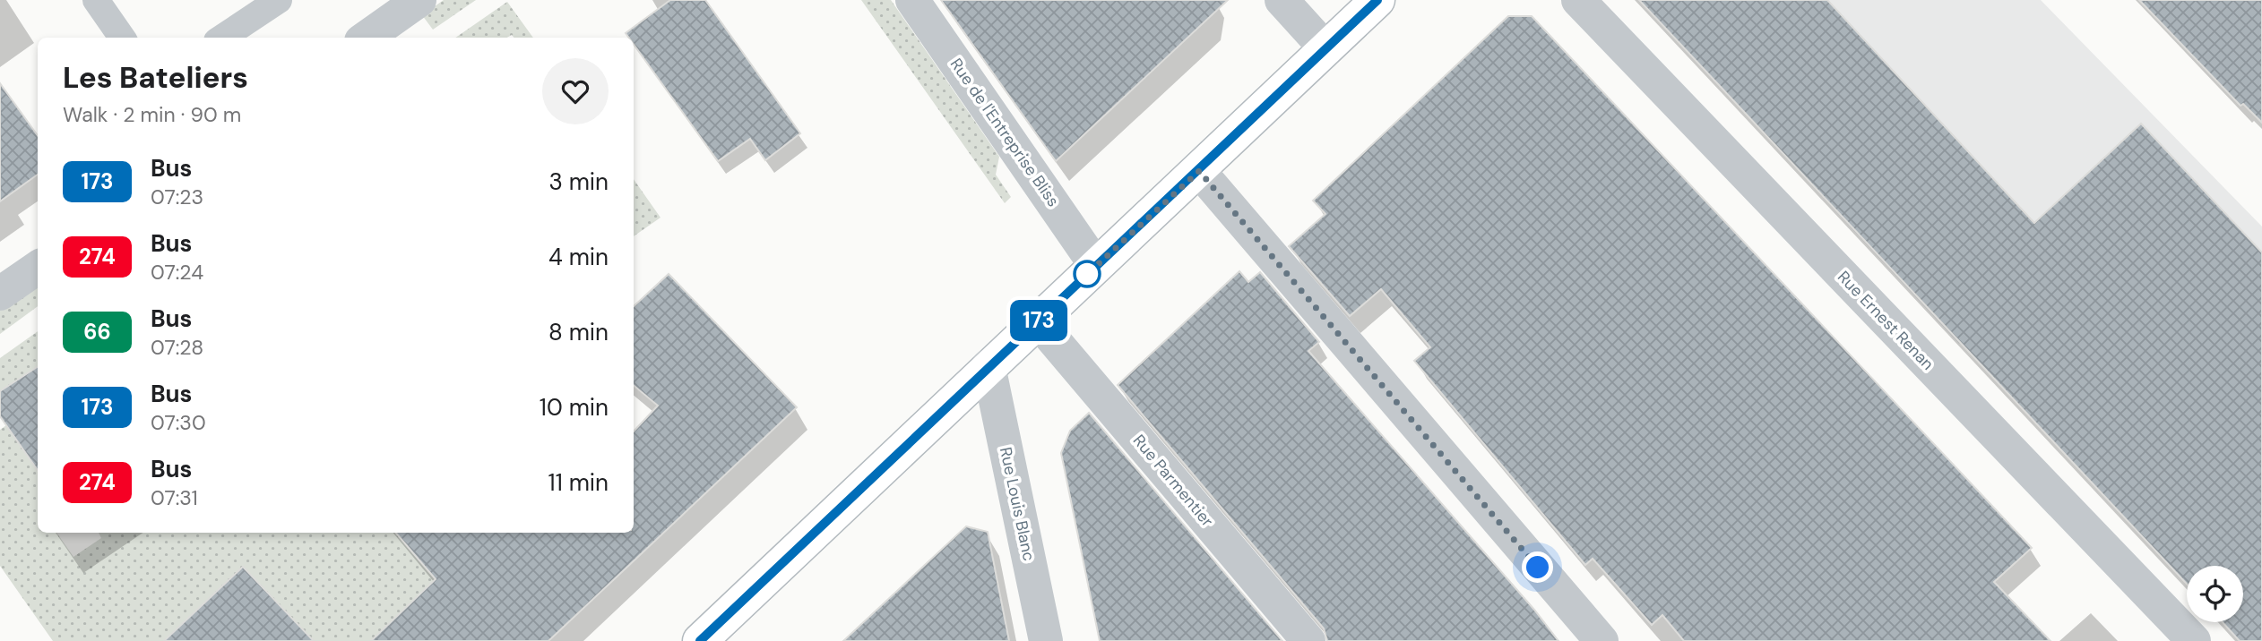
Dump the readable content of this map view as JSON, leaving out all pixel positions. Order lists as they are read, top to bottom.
{
  "streets": {
    "street": [
      "Rue de l'Entreprise Bliss",
      "Rue Ernest Renan",
      "Rue Parmentier",
      "Rue Louis Blanc"
    ]
  },
  "lines": ["bus line 173"],
  "page": {
    "on_map": "173",
    "heading": ["Les Bateliers", "Walk · 2 min · 90 m"],
    "list": [
      {
        "mark": "173",
        "name": "Bus",
        "note": "07:23",
        "value": "3 min"
      },
      {
        "mark": "274",
        "name": "Bus",
        "note": "07:24",
        "value": "4 min"
      },
      {
        "mark": "66",
        "name": "Bus",
        "note": "07:28",
        "value": "8 min"
      },
      {
        "mark": "173",
        "name": "Bus",
        "note": "07:30",
        "value": "10 min"
      },
      {
        "mark": "274",
        "name": "Bus",
        "note": "07:31",
        "value": "11 min"
      }
    ]
  }
}
